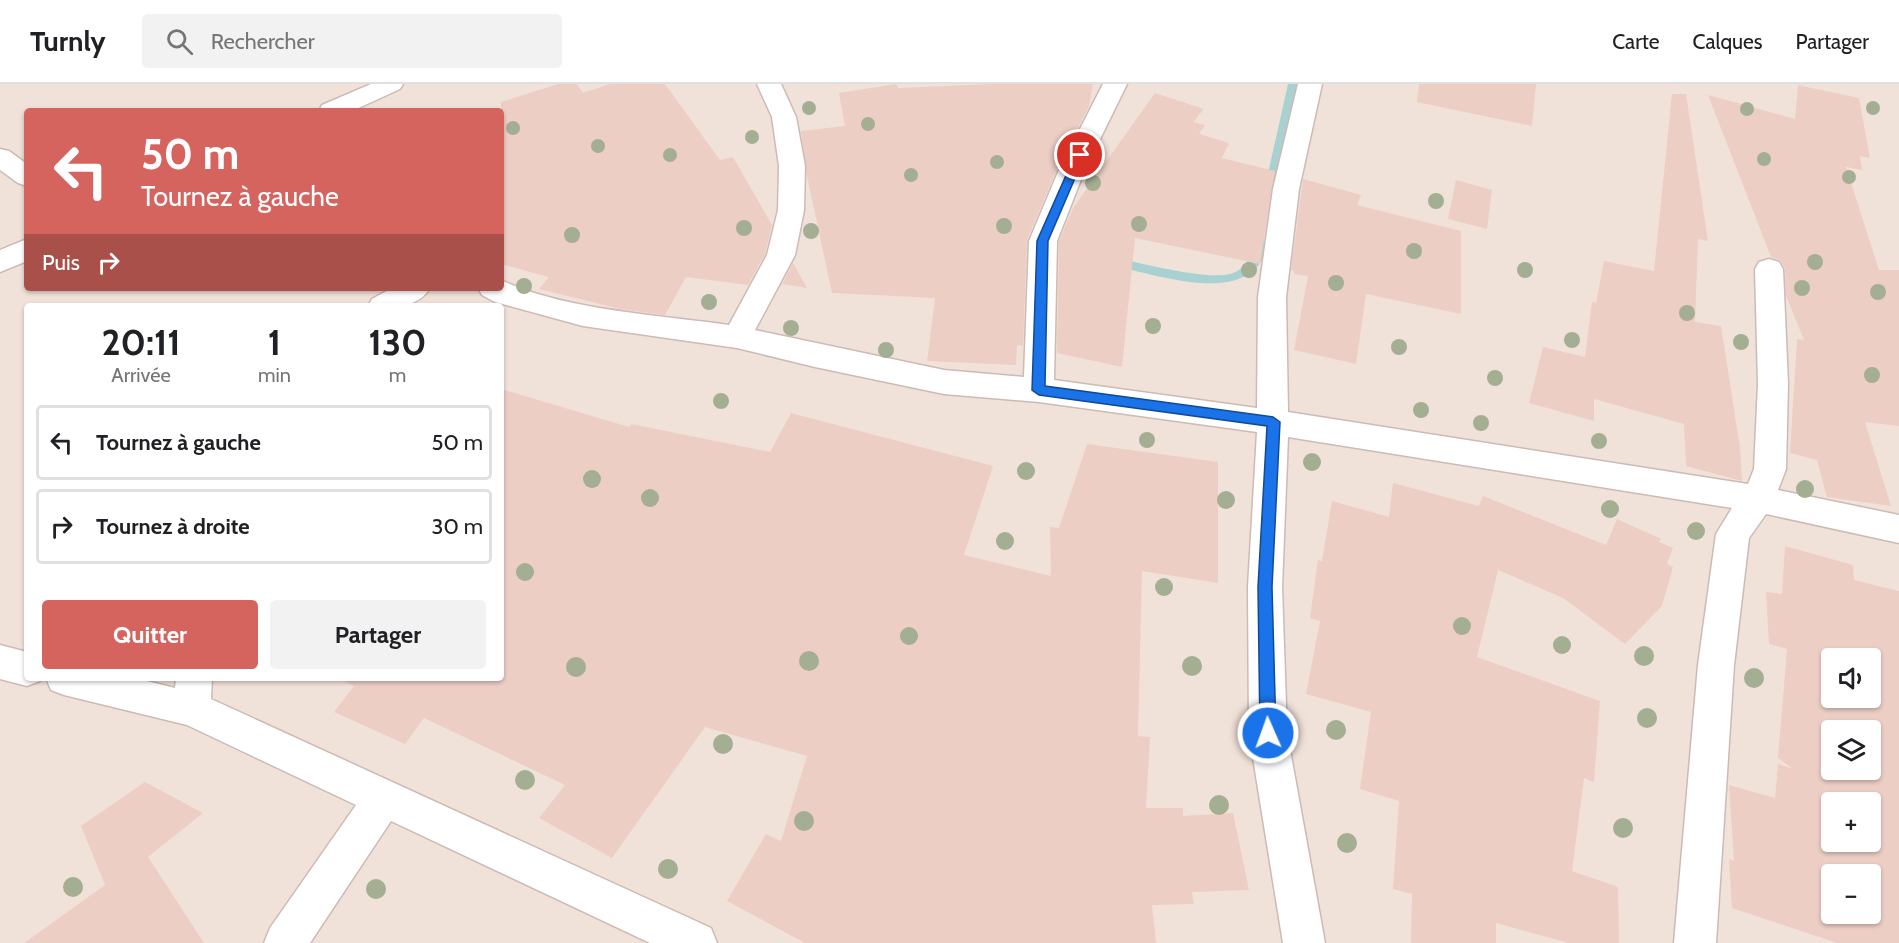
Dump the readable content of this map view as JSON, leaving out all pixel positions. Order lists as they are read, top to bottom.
{
  "page": {
    "header": "Turnly",
    "search": "Rechercher",
    "nav": ["Carte", "Calques", "Partager"],
    "turn": ["50 m", "Tournez à gauche"],
    "then": "Puis",
    "eta": [
      "20:11",
      "Arrivée",
      "1",
      "min",
      "130",
      "m"
    ],
    "list": [
      {
        "name": "Tournez à gauche",
        "value": "50 m"
      },
      {
        "name": "Tournez à droite",
        "value": "30 m"
      }
    ],
    "buttons": ["Quitter", "Partager"],
    "map_buttons": ["+", "−"]
  }
}
